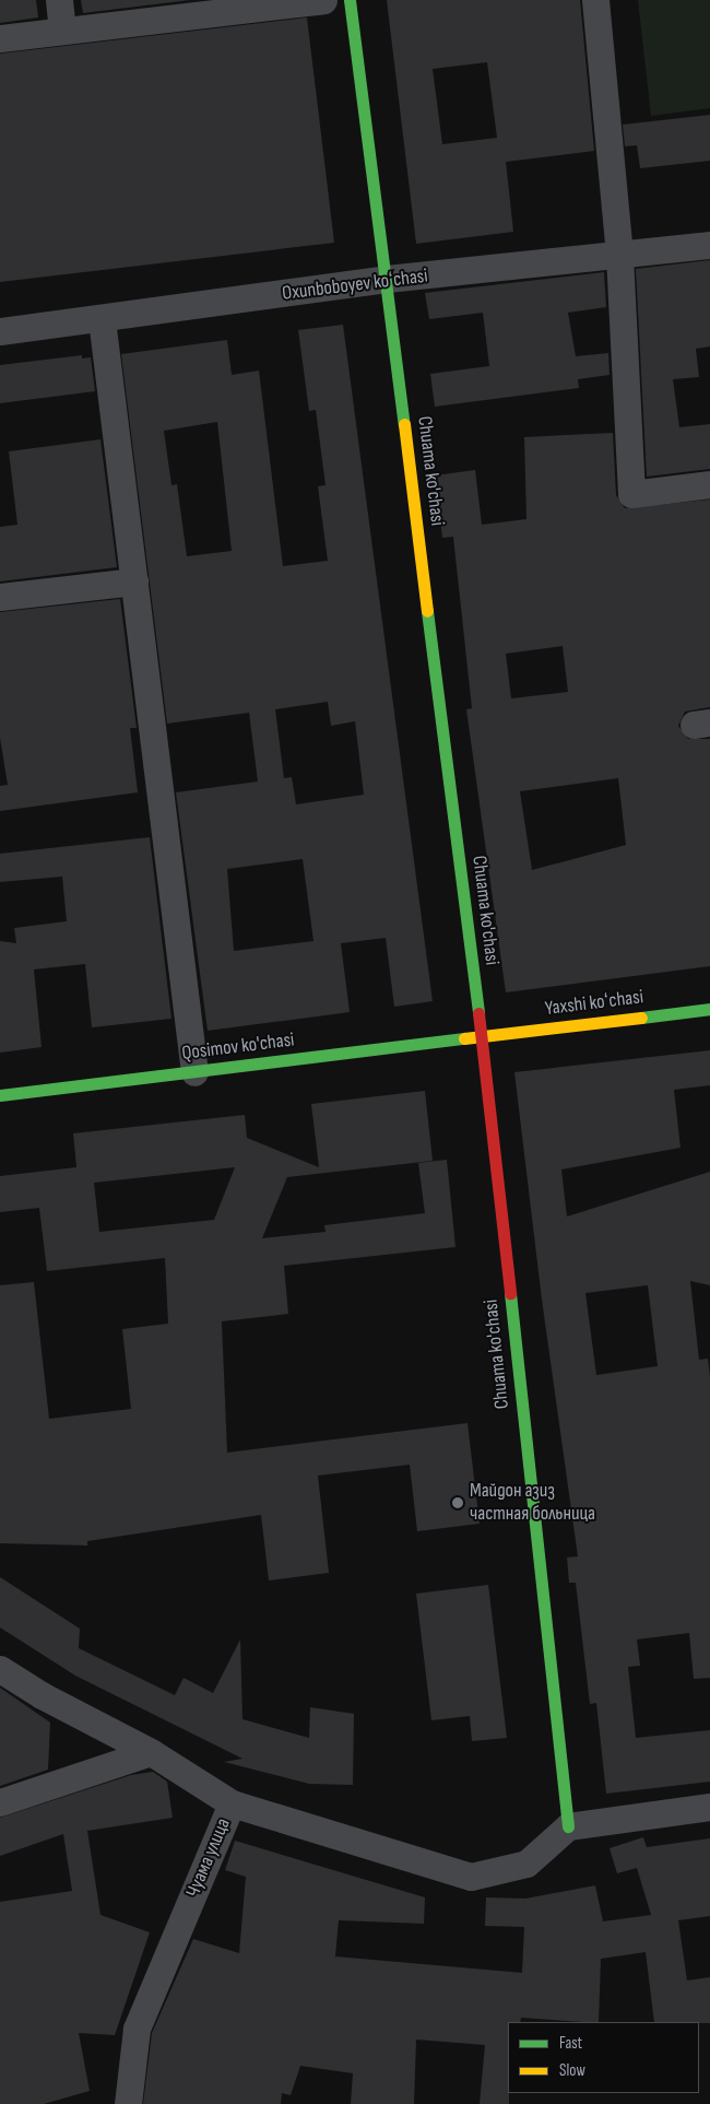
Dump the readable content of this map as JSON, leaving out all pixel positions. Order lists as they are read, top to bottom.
{
  "streets": {
    "street": [
      "Oxunboboyev koʻchasi",
      "Chuama ko'chasi",
      "Yaxshi koʻchasi",
      "Qosimov ko'chasi",
      "Чуама улица"
    ]
  },
  "crossings": [
    ["Oxunboboyev koʻchasi", "Chuama ko'chasi"],
    ["Chuama ko'chasi", "Yaxshi koʻchasi"],
    ["Chuama ko'chasi", "Qosimov ko'chasi"],
    ["Yaxshi koʻchasi", "Qosimov ko'chasi"]
  ],
  "places": ["Майдон азиз частная больница"],
  "legend": ["Fast", "Slow"]
}
